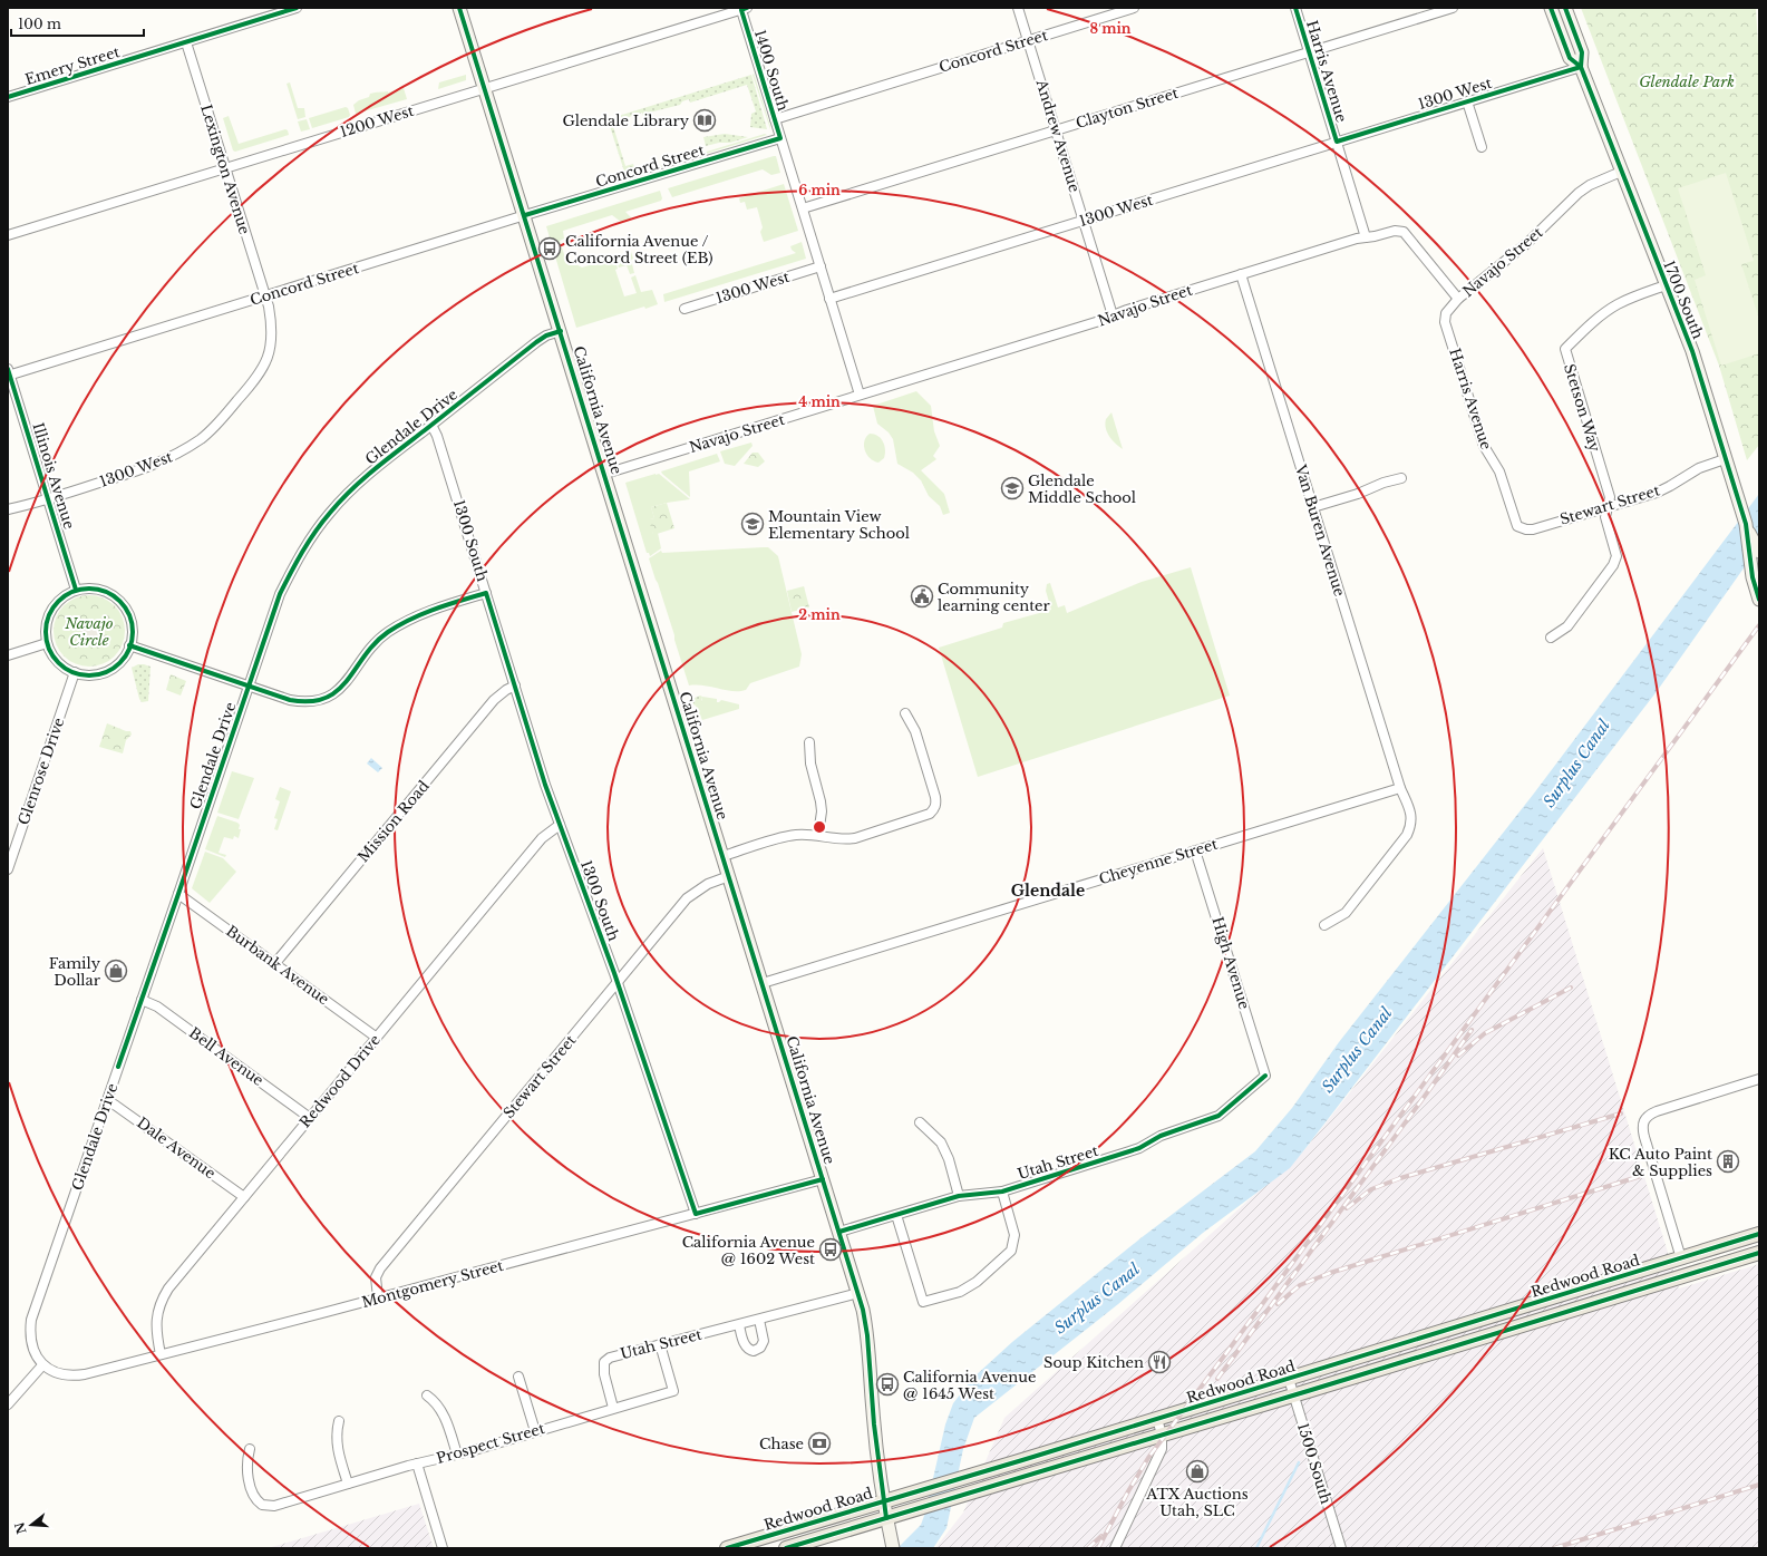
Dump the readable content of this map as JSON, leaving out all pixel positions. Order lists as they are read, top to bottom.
{
  "streets": {
    "main road": ["1700 South", "California Avenue", "Redwood Road"],
    "street": [
      "Concord Street",
      "Emery Street",
      "1400 South",
      "Harris Avenue",
      "1300 West",
      "Clayton Street",
      "1200 West",
      "Andrew Avenue",
      "Lexington Avenue",
      "Navajo Street",
      "Stetson Way",
      "Glendale Drive",
      "Illinois Avenue",
      "Stewart Street",
      "Van Buren Avenue",
      "1300 South",
      "Glenrose Drive",
      "Mission Road",
      "Cheyenne Street",
      "High Avenue",
      "Burbank Avenue",
      "Bell Avenue",
      "Redwood Drive",
      "Dale Avenue",
      "Utah Street",
      "Montgomery Street",
      "Prospect Street",
      "1500 South"
    ]
  },
  "crossings": [
    ["Concord Street", "1400 South"],
    ["Concord Street", "1300 West"],
    ["Concord Street", "Andrew Avenue"],
    ["Concord Street", "Lexington Avenue"],
    ["Concord Street", "California Avenue"],
    ["Concord Street", "Illinois Avenue"],
    ["Emery Street", "Lexington Avenue"],
    ["1400 South", "1300 West"],
    ["1400 South", "Clayton Street"],
    ["1400 South", "1200 West"],
    ["1400 South", "Navajo Street"],
    ["Harris Avenue", "1300 West"],
    ["Harris Avenue", "Clayton Street"],
    ["Harris Avenue", "Navajo Street"],
    ["Harris Avenue", "Stewart Street"],
    ["1300 West", "Andrew Avenue"],
    ["1300 West", "Lexington Avenue"],
    ["1300 West", "1700 South"],
    ["1300 West", "Illinois Avenue"],
    ["Clayton Street", "Andrew Avenue"],
    ["1200 West", "Lexington Avenue"],
    ["1200 West", "California Avenue"],
    ["Andrew Avenue", "Navajo Street"],
    ["Navajo Street", "1700 South"],
    ["Navajo Street", "California Avenue"],
    ["Navajo Street", "Van Buren Avenue"],
    ["1700 South", "Stetson Way"],
    ["1700 South", "Stewart Street"],
    ["Stetson Way", "Stewart Street"],
    ["California Avenue", "Glendale Drive"],
    ["California Avenue", "Stewart Street"],
    ["California Avenue", "Cheyenne Street"],
    ["California Avenue", "Utah Street"],
    ["California Avenue", "Redwood Road"],
    ["California Avenue", "Montgomery Street"],
    ["Glendale Drive", "1300 South"],
    ["Glendale Drive", "Burbank Avenue"],
    ["Glendale Drive", "Bell Avenue"],
    ["Glendale Drive", "Dale Avenue"],
    ["Glendale Drive", "Montgomery Street"],
    ["Illinois Avenue", "Glenrose Drive"],
    ["Stewart Street", "1300 South"],
    ["Stewart Street", "Montgomery Street"],
    ["Van Buren Avenue", "Cheyenne Street"],
    ["1300 South", "Mission Road"],
    ["1300 South", "Redwood Drive"],
    ["1300 South", "Montgomery Street"],
    ["Mission Road", "Burbank Avenue"],
    ["Cheyenne Street", "High Avenue"],
    ["High Avenue", "Utah Street"],
    ["Burbank Avenue", "Redwood Drive"],
    ["Bell Avenue", "Redwood Drive"],
    ["Redwood Drive", "Dale Avenue"],
    ["Redwood Drive", "Montgomery Street"],
    ["Utah Street", "Prospect Street"],
    ["Redwood Road", "1500 South"]
  ],
  "districts": ["Glendale"],
  "water": ["Surplus Canal"],
  "parks": ["Glendale Park", "Navajo Circle"],
  "places": {
    "library": ["Glendale Library"],
    "bus stop": ["California Avenue / Concord Street (EB)", "California Avenue @ 1602 West", "California Avenue @ 1645 West"],
    "school or university": ["Glendale Middle School", "Mountain View Elementary School"],
    "public building": ["Community learning center"],
    "shop": ["Family Dollar", "ATX Auctions Utah, SLC"],
    "building": ["KC Auto Paint & Supplies"],
    "restaurant": ["Soup Kitchen"],
    "bank": ["Chase"]
  },
  "scale_bar": "100 m",
  "north": "left",
  "rings": [
    "8 min",
    "6 min",
    "4 min",
    "2 min"
  ]
}
